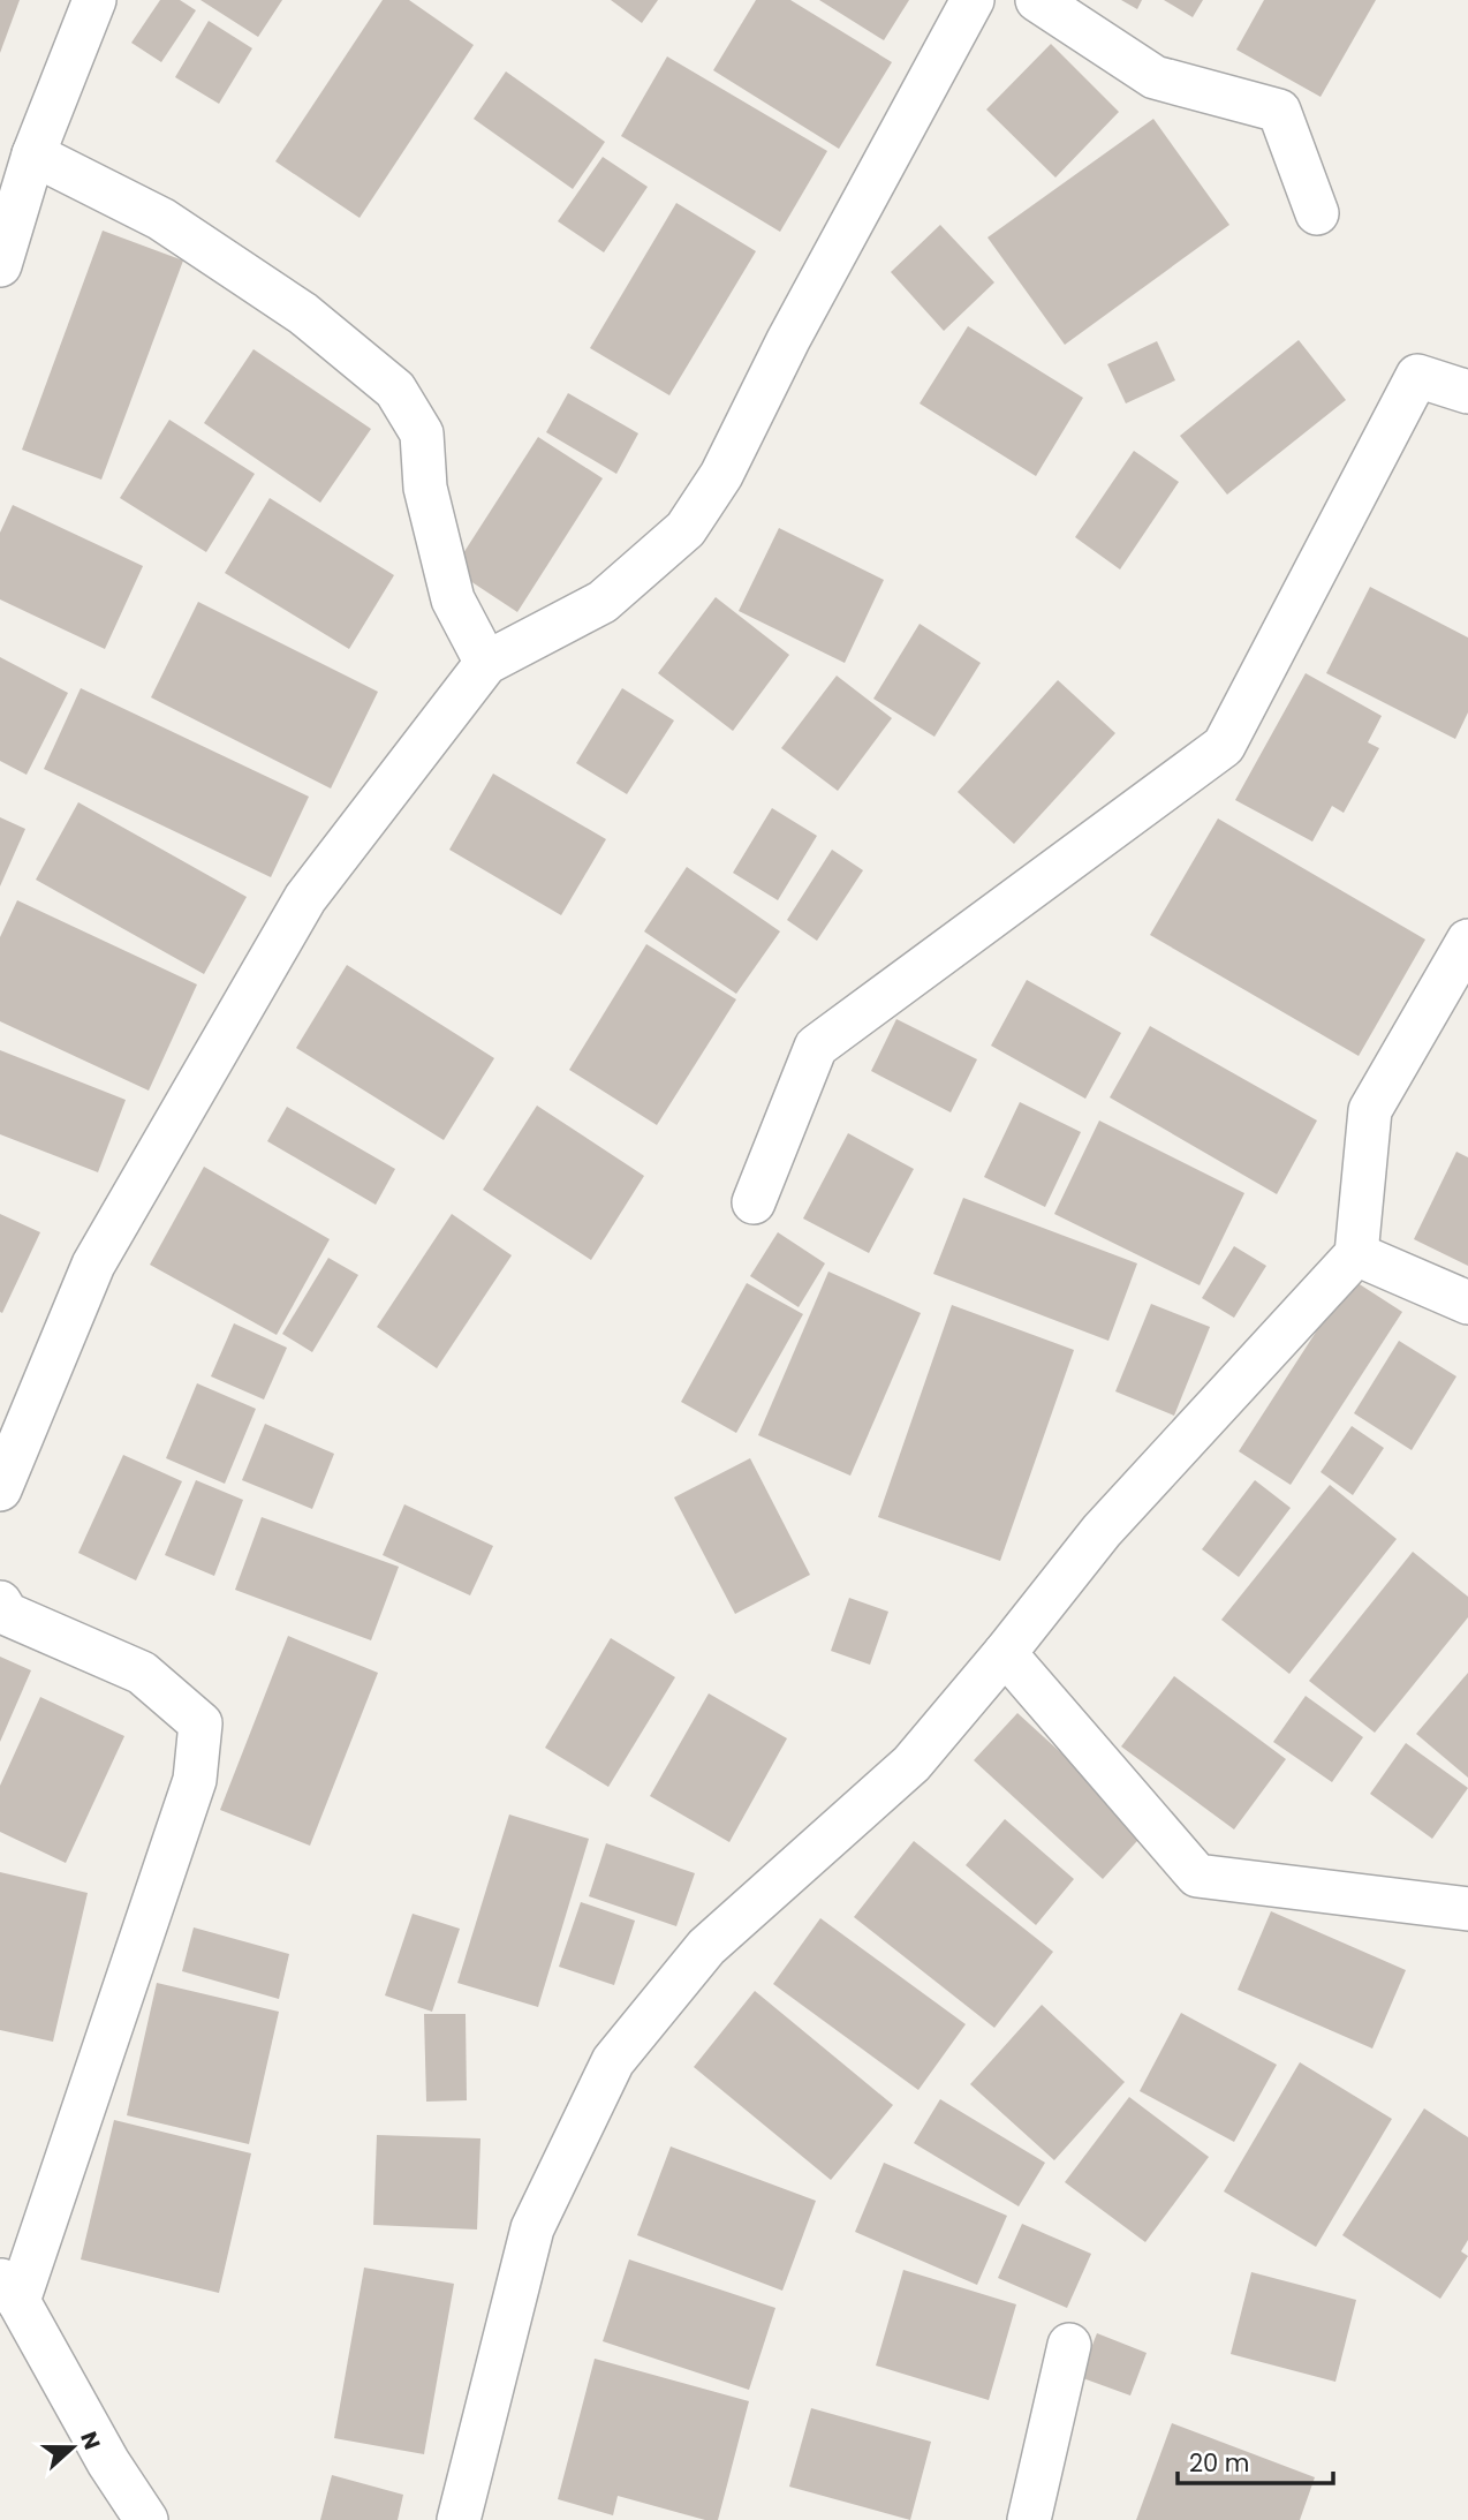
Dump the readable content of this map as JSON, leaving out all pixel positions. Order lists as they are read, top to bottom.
{
  "scale_bar": "20 m",
  "north": "right"
}
